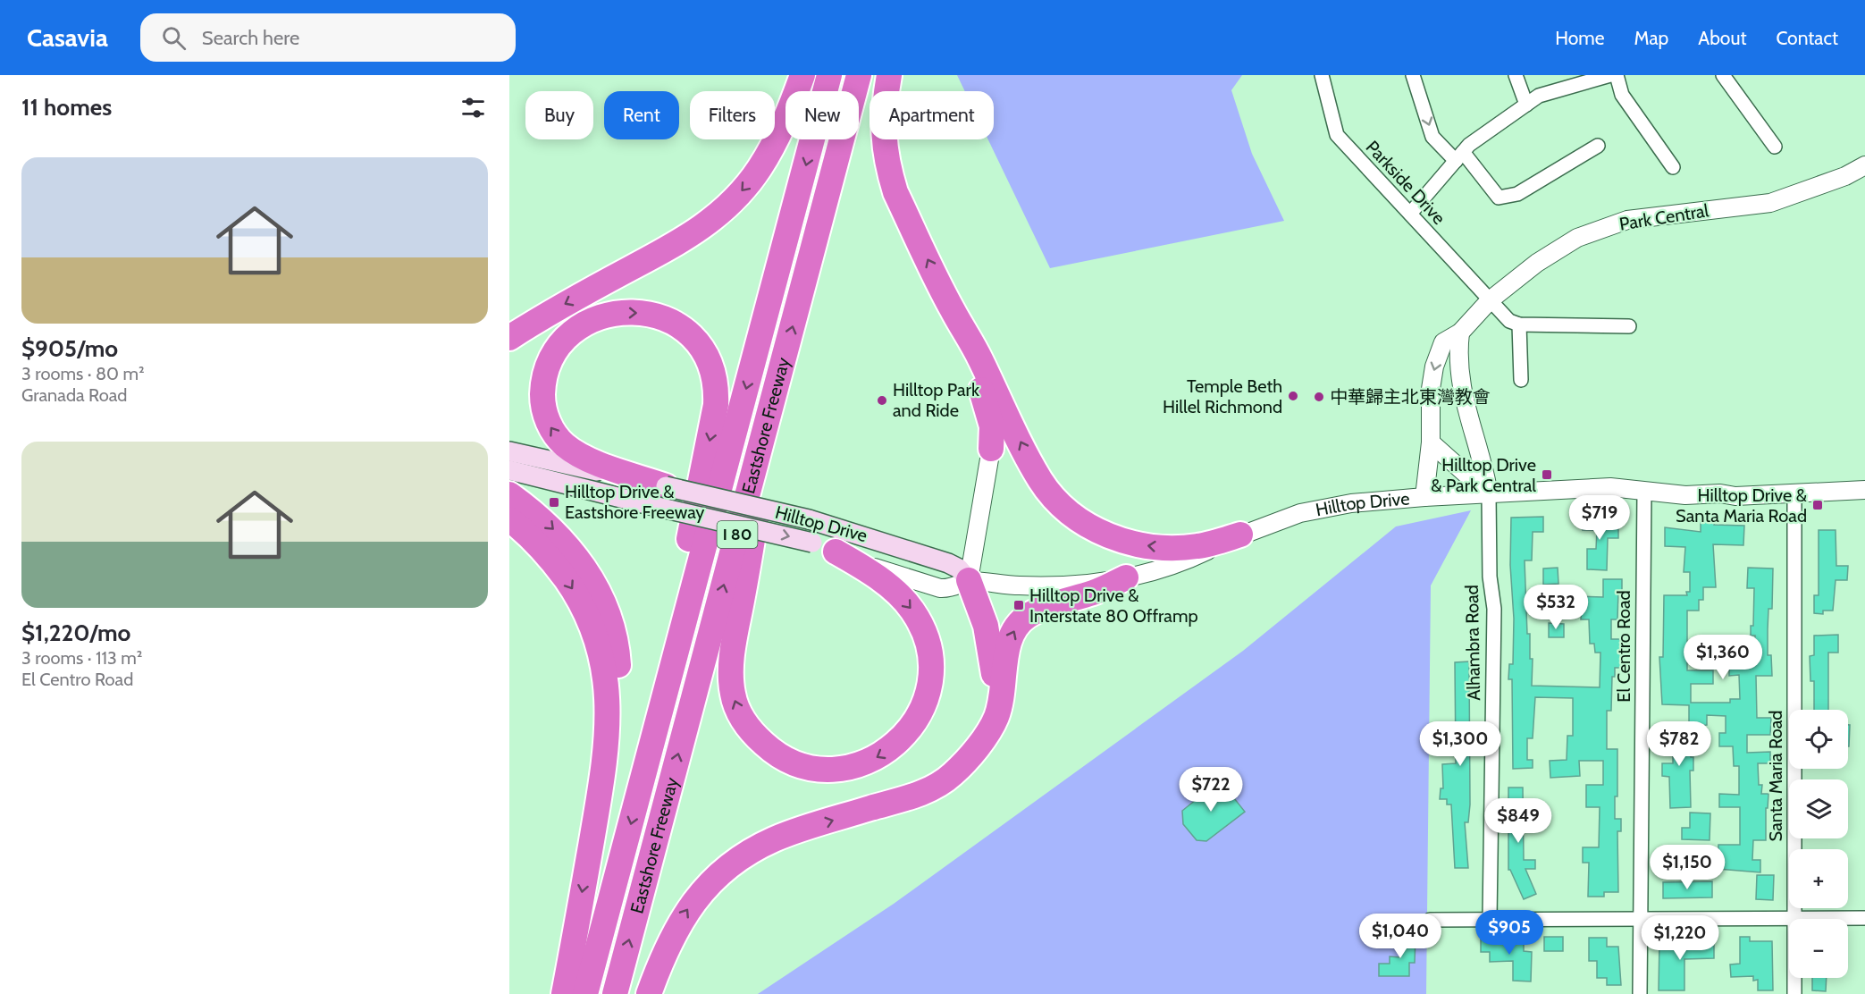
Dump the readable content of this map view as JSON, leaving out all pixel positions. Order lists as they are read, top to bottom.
{
  "streets": {
    "highway": ["Eastshore Freeway", "I 80"],
    "main road": ["Hilltop Drive"],
    "street": [
      "Parkside Drive",
      "Park Central",
      "Alhambra Road",
      "El Centro Road",
      "Santa Maria Road"
    ]
  },
  "crossings": [
    ["Parkside Drive", "Park Central"],
    ["Park Central", "Hilltop Drive"],
    ["Hilltop Drive", "Alhambra Road"],
    ["Hilltop Drive", "El Centro Road"],
    ["Hilltop Drive", "Santa Maria Road"]
  ],
  "places": {
    "other": ["Temple Beth Hillel Richmond", "中華歸主北東灣教會", "Hilltop Park and Ride"],
    "transit": [
      "Hilltop Drive & Park Central",
      "Hilltop Drive & Eastshore Freeway",
      "Hilltop Drive & Santa Maria Road",
      "Hilltop Drive & Interstate 80 Offramp"
    ]
  },
  "page": {
    "header": "Casavia",
    "search": "Search here",
    "nav": [
      "Home",
      "Map",
      "About",
      "Contact"
    ],
    "heading": "11 homes",
    "chip": [
      "Buy",
      "Rent",
      "Filters",
      "New",
      "Apartment"
    ],
    "list": [
      {
        "name": "$905/mo",
        "note": "3 rooms · 80 m² · Granada Road"
      },
      {
        "name": "$1,220/mo",
        "note": "3 rooms · 113 m² · El Centro Road"
      }
    ],
    "price": [
      "$719",
      "$532",
      "$1,360",
      "$1,300",
      "$782",
      "$722",
      "$849",
      "$1,150",
      "$905",
      "$1,040",
      "$1,220"
    ],
    "map_buttons": ["+", "−"]
  }
}
